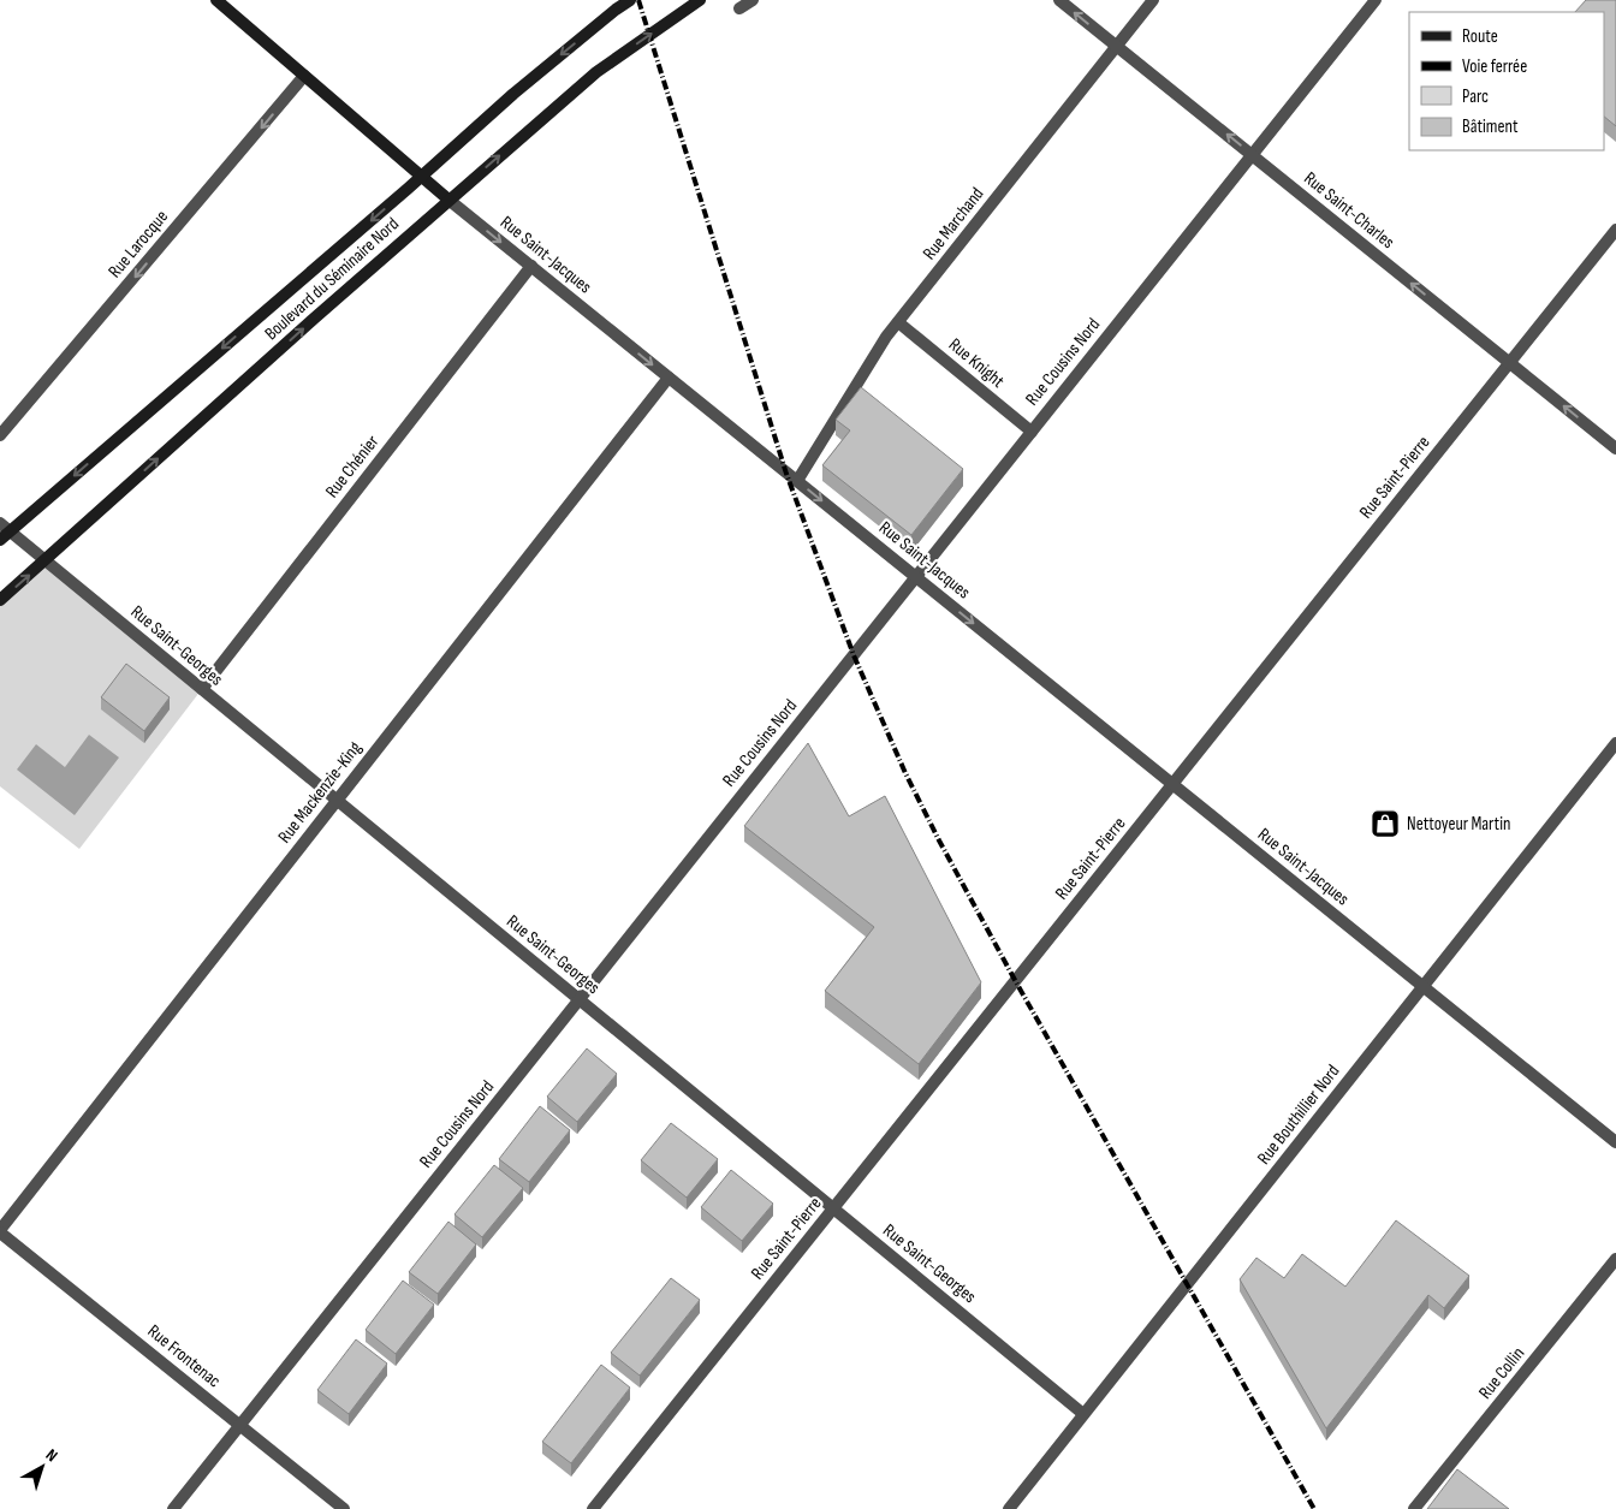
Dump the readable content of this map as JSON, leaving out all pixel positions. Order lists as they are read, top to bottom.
{
  "streets": {
    "main road": ["Rue Saint-Jacques", "Boulevard du Séminaire Nord"],
    "street": [
      "Rue Saint-Charles",
      "Rue Marchand",
      "Rue Larocque",
      "Rue Cousins Nord",
      "Rue Knight",
      "Rue Chénier",
      "Rue Saint-Pierre",
      "Rue Saint-Georges",
      "Rue Mackenzie-King",
      "Rue Bouthillier Nord",
      "Rue Frontenac",
      "Rue Collin"
    ]
  },
  "crossings": [
    ["Rue Saint-Charles", "Rue Marchand"],
    ["Rue Saint-Charles", "Rue Cousins Nord"],
    ["Rue Saint-Charles", "Rue Saint-Pierre"],
    ["Rue Marchand", "Rue Saint-Jacques"],
    ["Rue Marchand", "Rue Knight"],
    ["Rue Larocque", "Rue Saint-Jacques"],
    ["Rue Saint-Jacques", "Boulevard du Séminaire Nord"],
    ["Rue Saint-Jacques", "Rue Cousins Nord"],
    ["Rue Saint-Jacques", "Rue Chénier"],
    ["Rue Saint-Jacques", "Rue Saint-Pierre"],
    ["Rue Saint-Jacques", "Rue Mackenzie-King"],
    ["Rue Saint-Jacques", "Rue Bouthillier Nord"],
    ["Boulevard du Séminaire Nord", "Rue Saint-Georges"],
    ["Rue Cousins Nord", "Rue Knight"],
    ["Rue Cousins Nord", "Rue Saint-Georges"],
    ["Rue Cousins Nord", "Rue Frontenac"],
    ["Rue Chénier", "Rue Saint-Georges"],
    ["Rue Saint-Pierre", "Rue Saint-Georges"],
    ["Rue Saint-Georges", "Rue Mackenzie-King"],
    ["Rue Saint-Georges", "Rue Bouthillier Nord"],
    ["Rue Mackenzie-King", "Rue Frontenac"]
  ],
  "one_way": ["Rue Saint-Charles", "Rue Larocque", "Rue Saint-Jacques"],
  "places": {
    "shop": ["Nettoyeur Martin"]
  },
  "legend": [
    "Route",
    "Voie ferrée",
    "Parc",
    "Bâtiment"
  ],
  "north": "top right"
}
